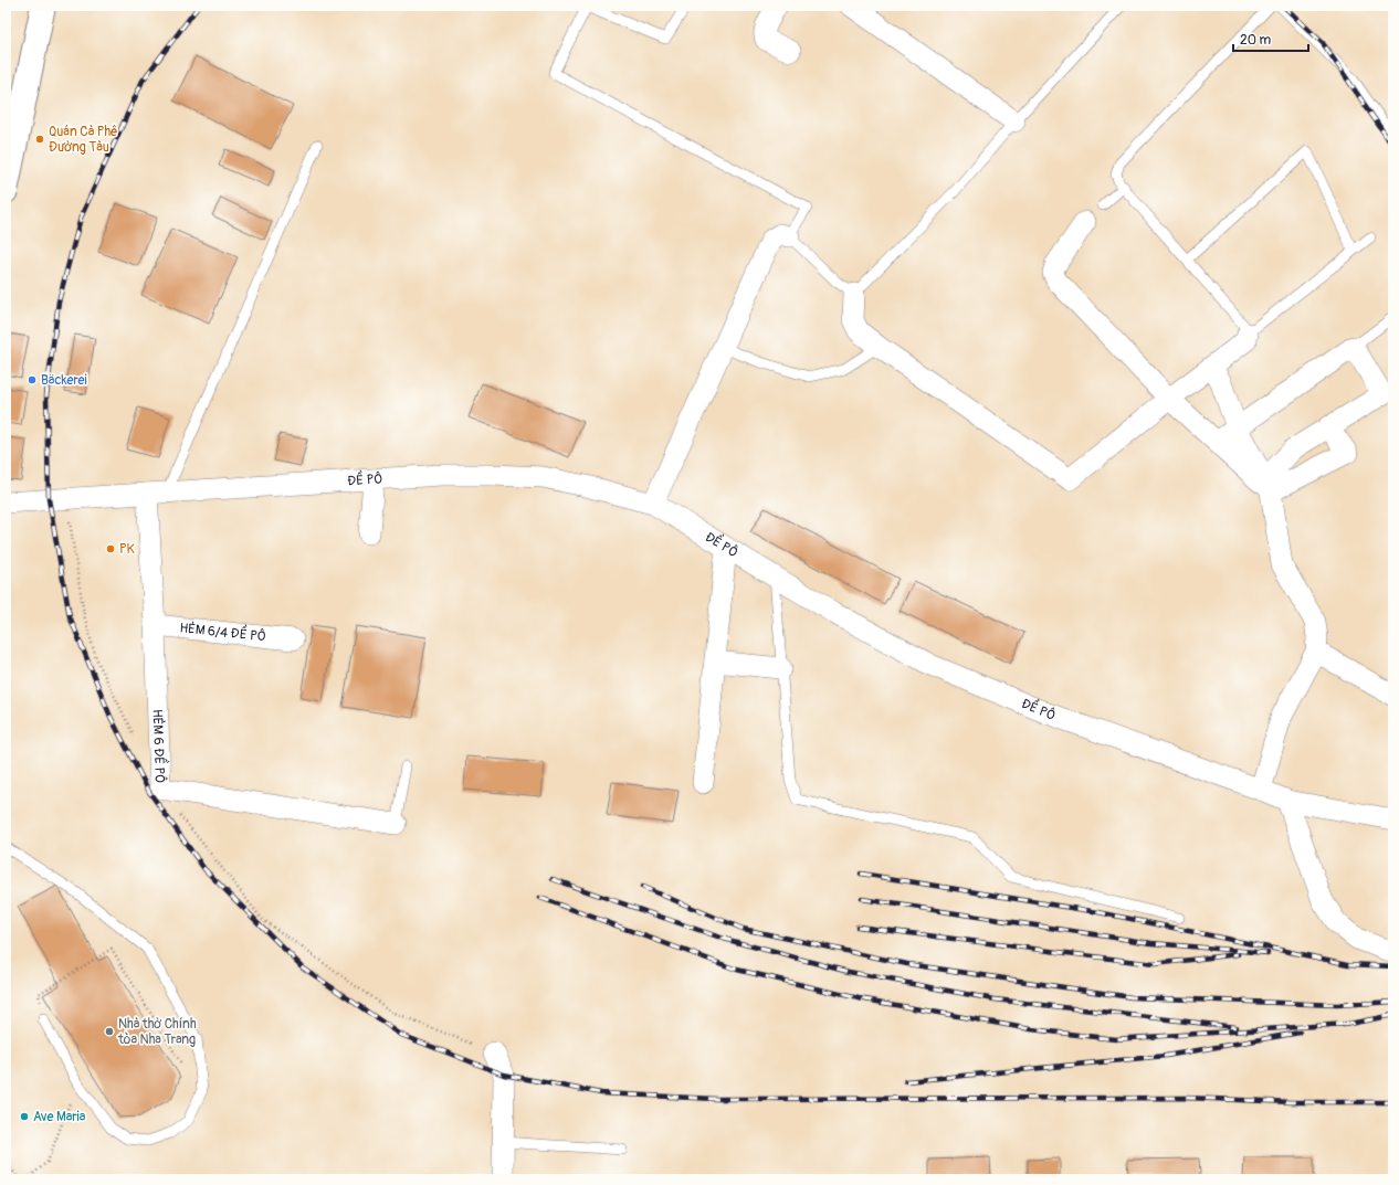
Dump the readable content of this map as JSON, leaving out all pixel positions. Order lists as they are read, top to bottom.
{
  "streets": {
    "street": ["ĐỀ PÔ", "HẺM 6/4 ĐỀ PÔ", "HẺM 6 ĐỀ PÔ"]
  },
  "crossings": [
    ["ĐỀ PÔ", "HẺM 6 ĐỀ PÔ"],
    ["HẺM 6/4 ĐỀ PÔ", "HẺM 6 ĐỀ PÔ"]
  ],
  "places": [
    "Quán Cà Phê Đường Tàu",
    "Bäckerei",
    "PK",
    "Nhà thờ Chính tòa Nha Trang",
    "Ave Maria"
  ],
  "scale_bar": "20 m"
}
